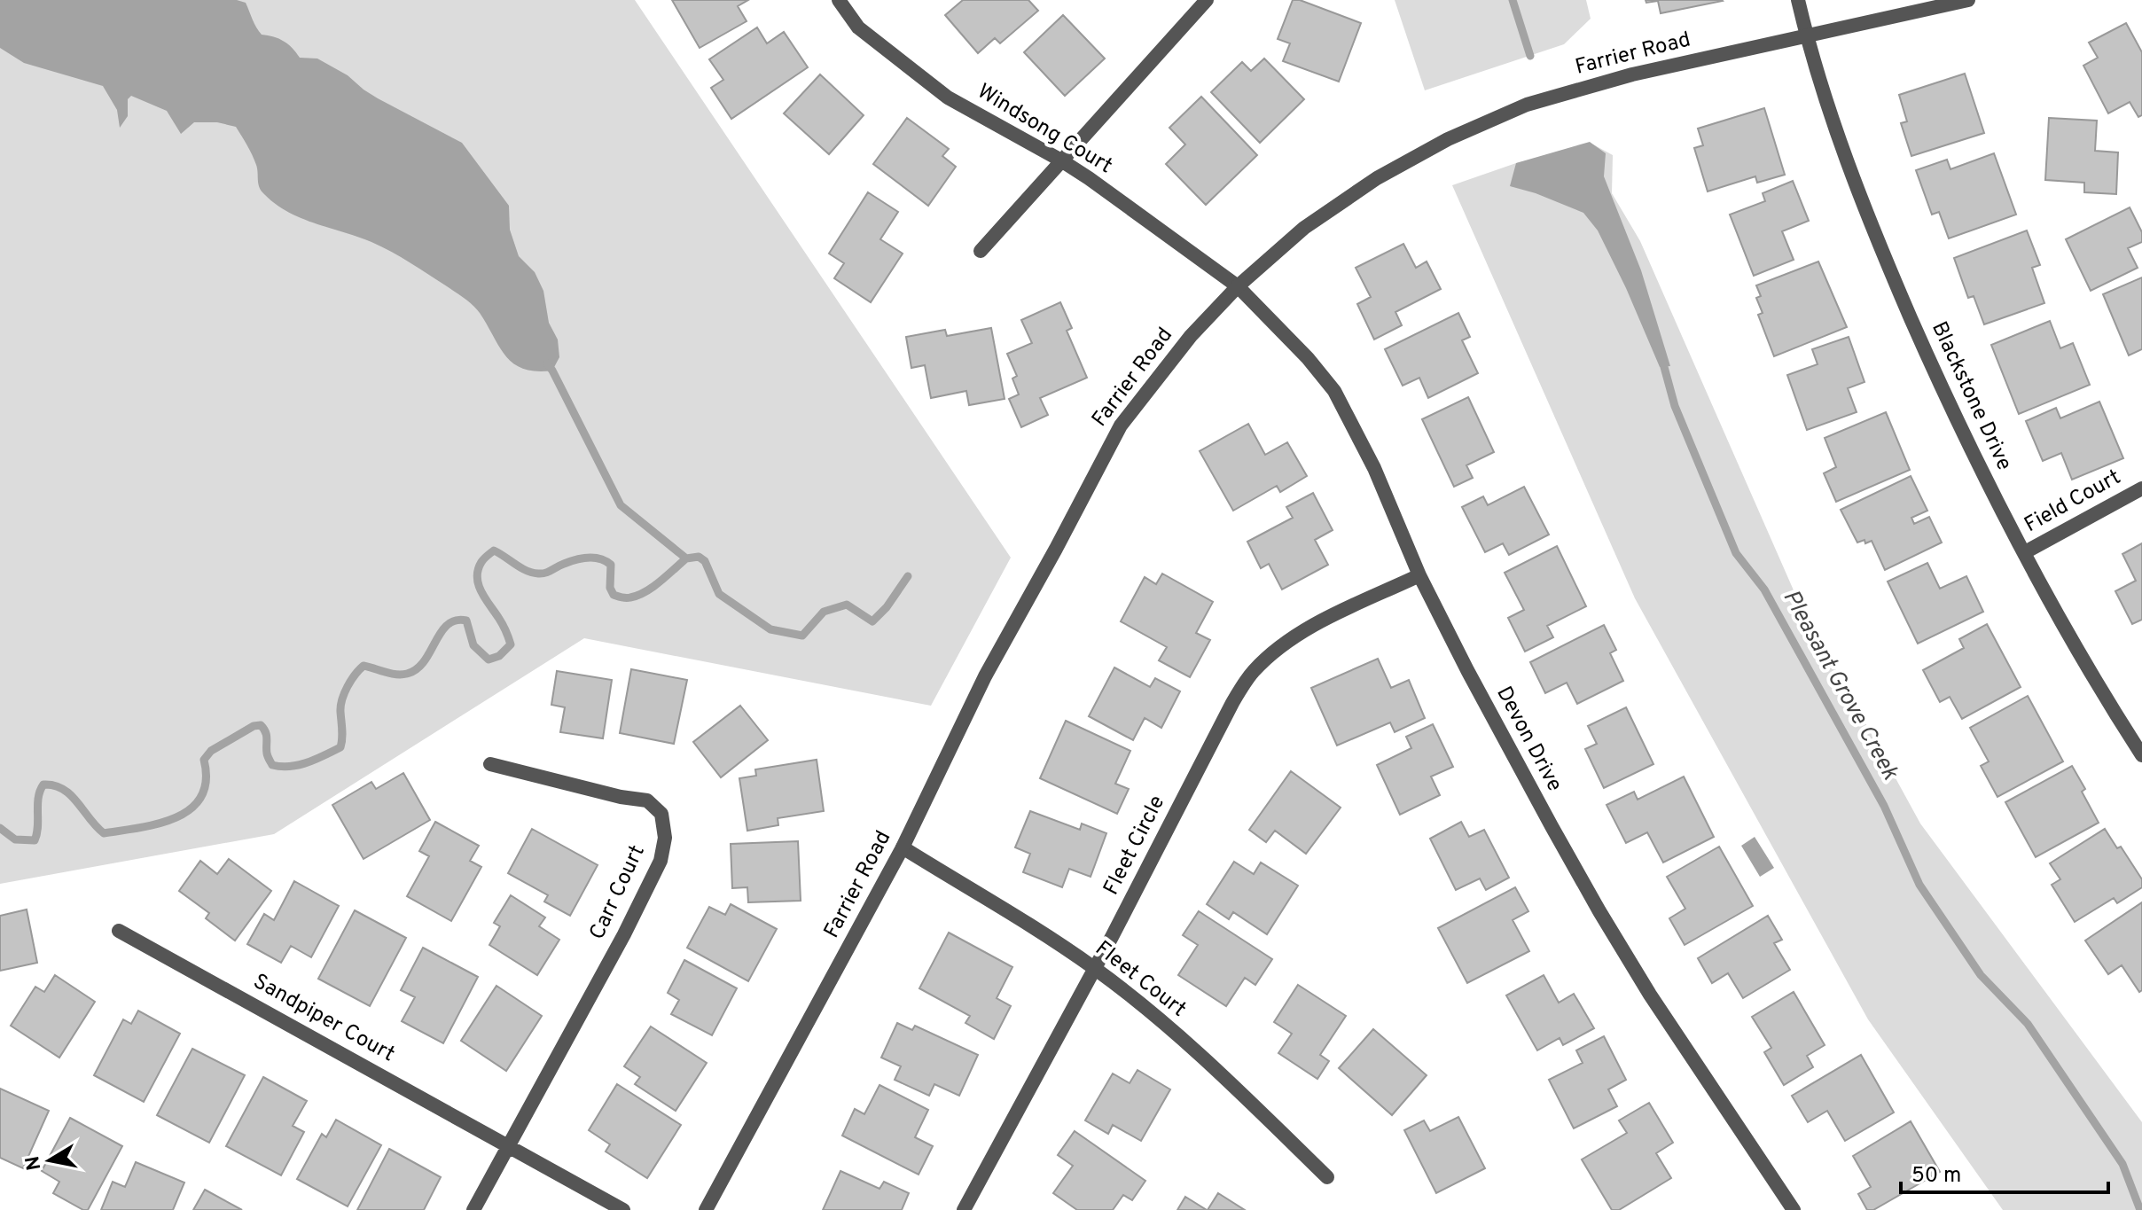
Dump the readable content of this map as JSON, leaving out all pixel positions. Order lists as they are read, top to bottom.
{
  "streets": {
    "street": [
      "Farrier Road",
      "Windsong Court",
      "Blackstone Drive",
      "Field Court",
      "Devon Drive",
      "Fleet Circle",
      "Carr Court",
      "Fleet Court",
      "Sandpiper Court"
    ]
  },
  "crossings": [
    ["Farrier Road", "Windsong Court"],
    ["Farrier Road", "Blackstone Drive"],
    ["Farrier Road", "Devon Drive"],
    ["Farrier Road", "Fleet Court"],
    ["Windsong Court", "Devon Drive"],
    ["Blackstone Drive", "Field Court"],
    ["Devon Drive", "Fleet Circle"],
    ["Fleet Circle", "Fleet Court"],
    ["Carr Court", "Sandpiper Court"]
  ],
  "water": ["Pleasant Grove Creek"],
  "scale_bar": "50 m",
  "north": "left"
}
